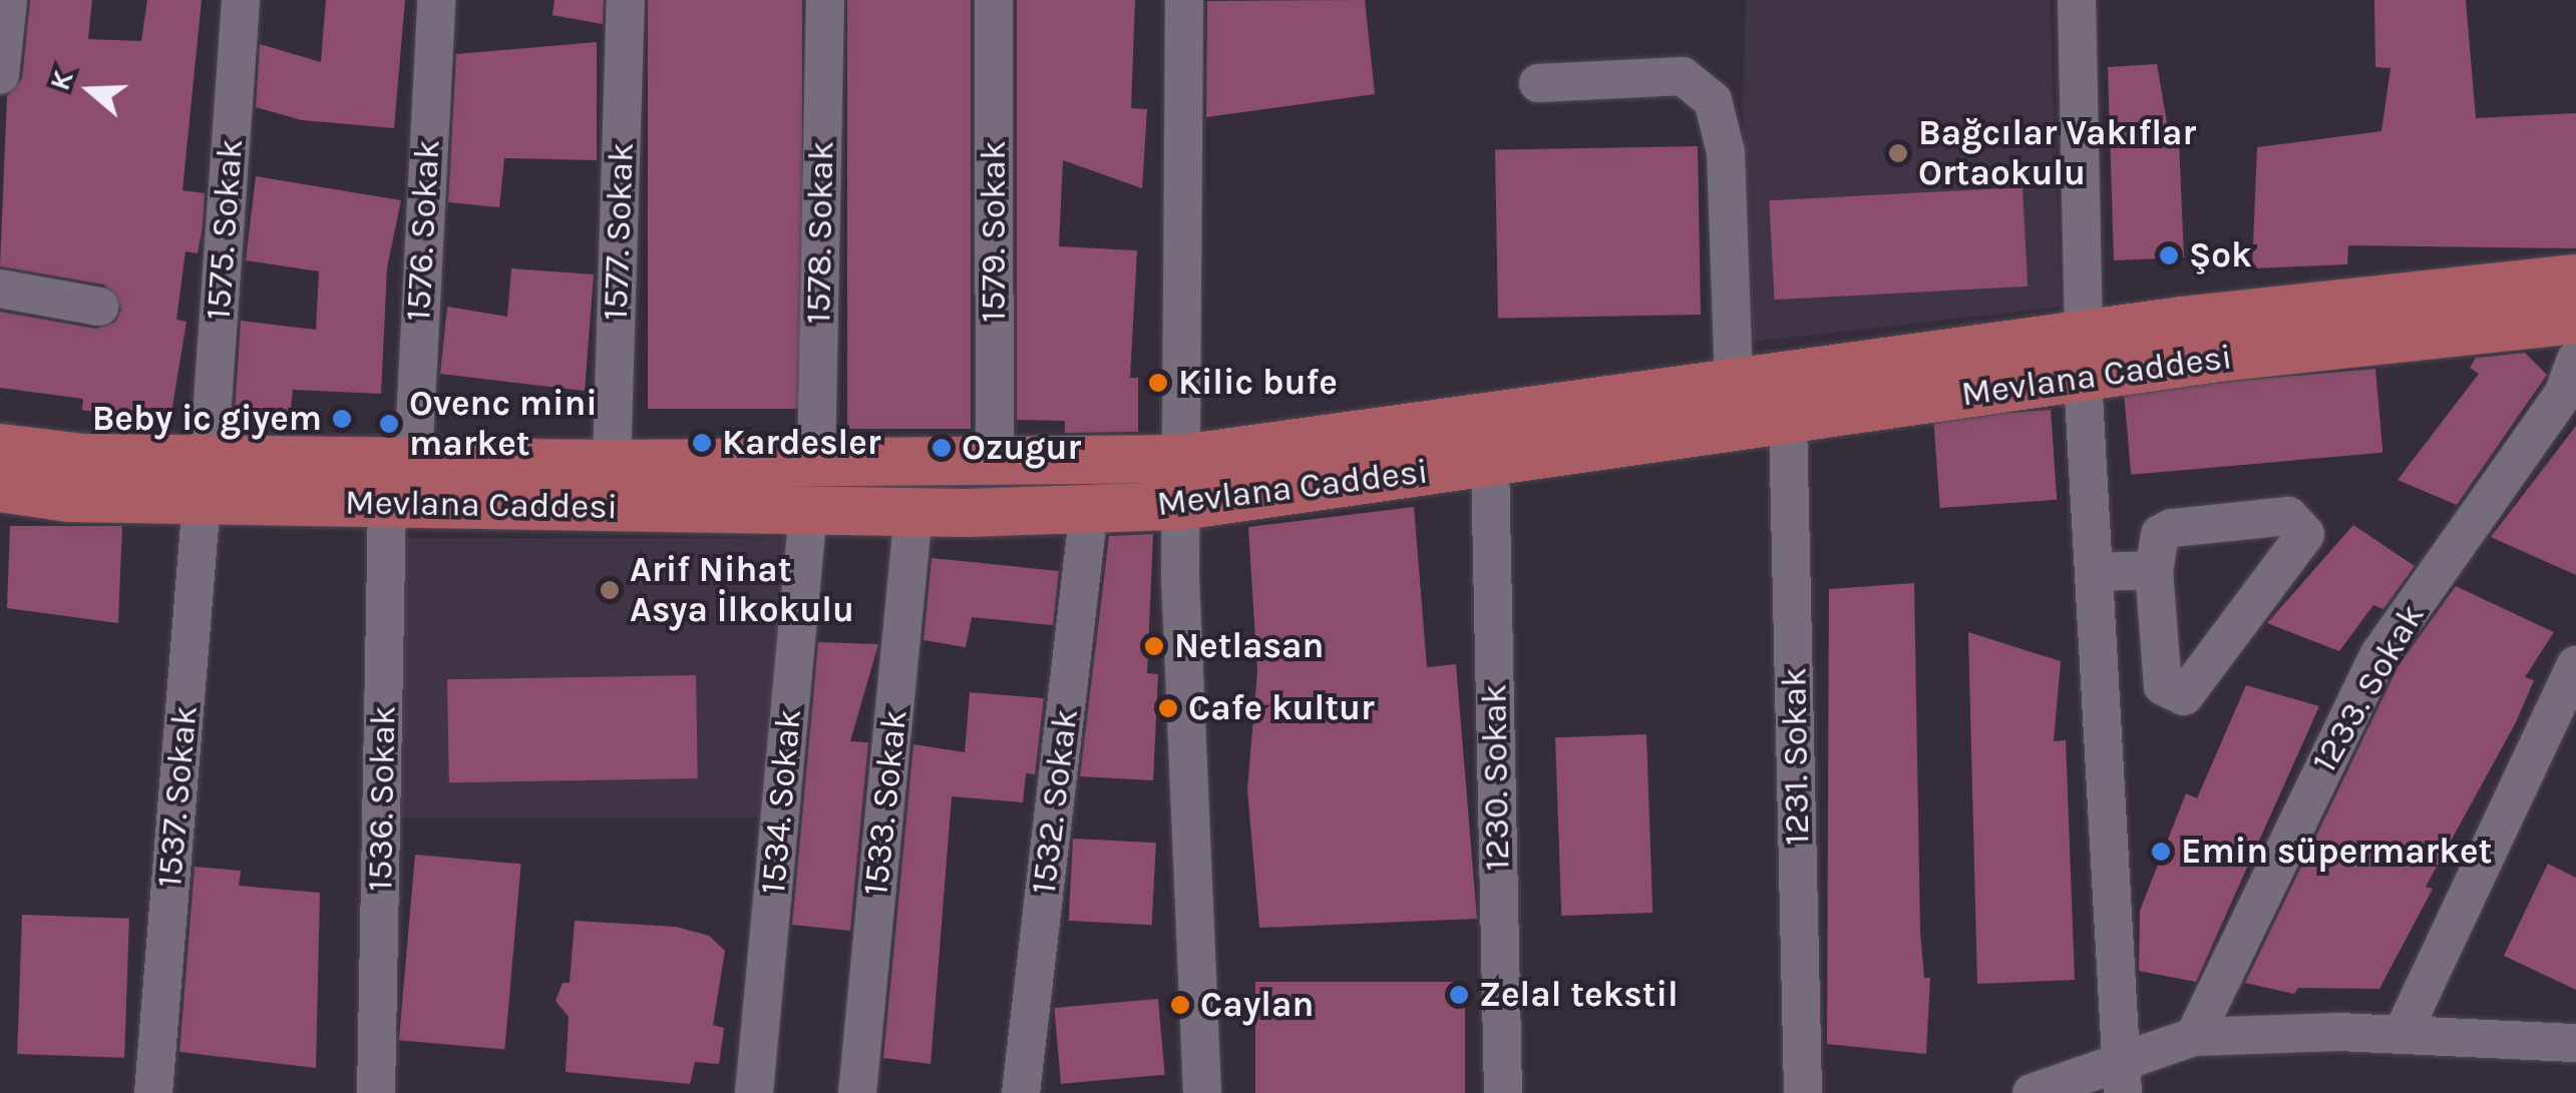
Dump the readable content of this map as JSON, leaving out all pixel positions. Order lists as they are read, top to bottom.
{
  "streets": {
    "main road": ["Mevlana Caddesi"],
    "street": [
      "1575. Sokak",
      "1576. Sokak",
      "1577. Sokak",
      "1579. Sokak",
      "1578. Sokak",
      "1233. Sokak",
      "1231. Sokak",
      "1230. Sokak",
      "1537. Sokak",
      "1536. Sokak",
      "1534. Sokak",
      "1532. Sokak",
      "1533. Sokak"
    ]
  },
  "crossings": [
    ["1575. Sokak", "Mevlana Caddesi"],
    ["1575. Sokak", "1537. Sokak"],
    ["1576. Sokak", "Mevlana Caddesi"],
    ["1577. Sokak", "Mevlana Caddesi"],
    ["1579. Sokak", "Mevlana Caddesi"],
    ["1578. Sokak", "Mevlana Caddesi"],
    ["1578. Sokak", "1534. Sokak"],
    ["Mevlana Caddesi", "1231. Sokak"],
    ["Mevlana Caddesi", "1230. Sokak"],
    ["Mevlana Caddesi", "1537. Sokak"],
    ["Mevlana Caddesi", "1536. Sokak"],
    ["Mevlana Caddesi", "1534. Sokak"],
    ["Mevlana Caddesi", "1532. Sokak"],
    ["Mevlana Caddesi", "1533. Sokak"]
  ],
  "places": [
    "Bağcılar Vakıflar Ortaokulu",
    "Şok",
    "Kilic bufe",
    "Beby ic giyem",
    "Ovenc mini market",
    "Kardesler",
    "Ozugur",
    "Arif Nihat Asya İlkokulu",
    "Netlasan",
    "Cafe kultur",
    "Emin süpermarket",
    "Zelal tekstil",
    "Caylan"
  ],
  "north": "left"
}
